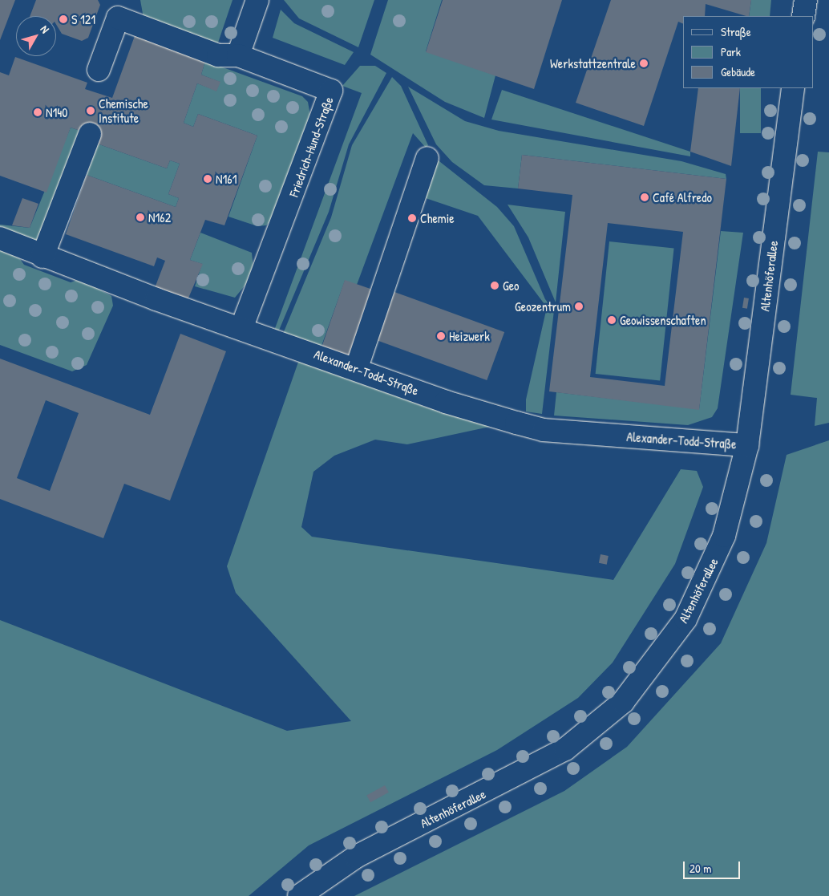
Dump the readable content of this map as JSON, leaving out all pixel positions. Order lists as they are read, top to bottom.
{
  "streets": {
    "street": ["Friedrich-Hund-Straße", "Altenhöferallee", "Alexander-Todd-Straße"]
  },
  "crossings": [
    ["Friedrich-Hund-Straße", "Alexander-Todd-Straße"],
    ["Altenhöferallee", "Alexander-Todd-Straße"]
  ],
  "places": [
    "S 121",
    "Werkstattzentrale",
    "Chemische Institute",
    "N140",
    "N161",
    "Café Alfredo",
    "N162",
    "Chemie",
    "Geo",
    "Geozentrum",
    "Geowissenschaften",
    "Heizwerk"
  ],
  "legend": ["Straße", "Park", "Gebäude"],
  "scale_bar": "20 m",
  "north": "top right"
}
